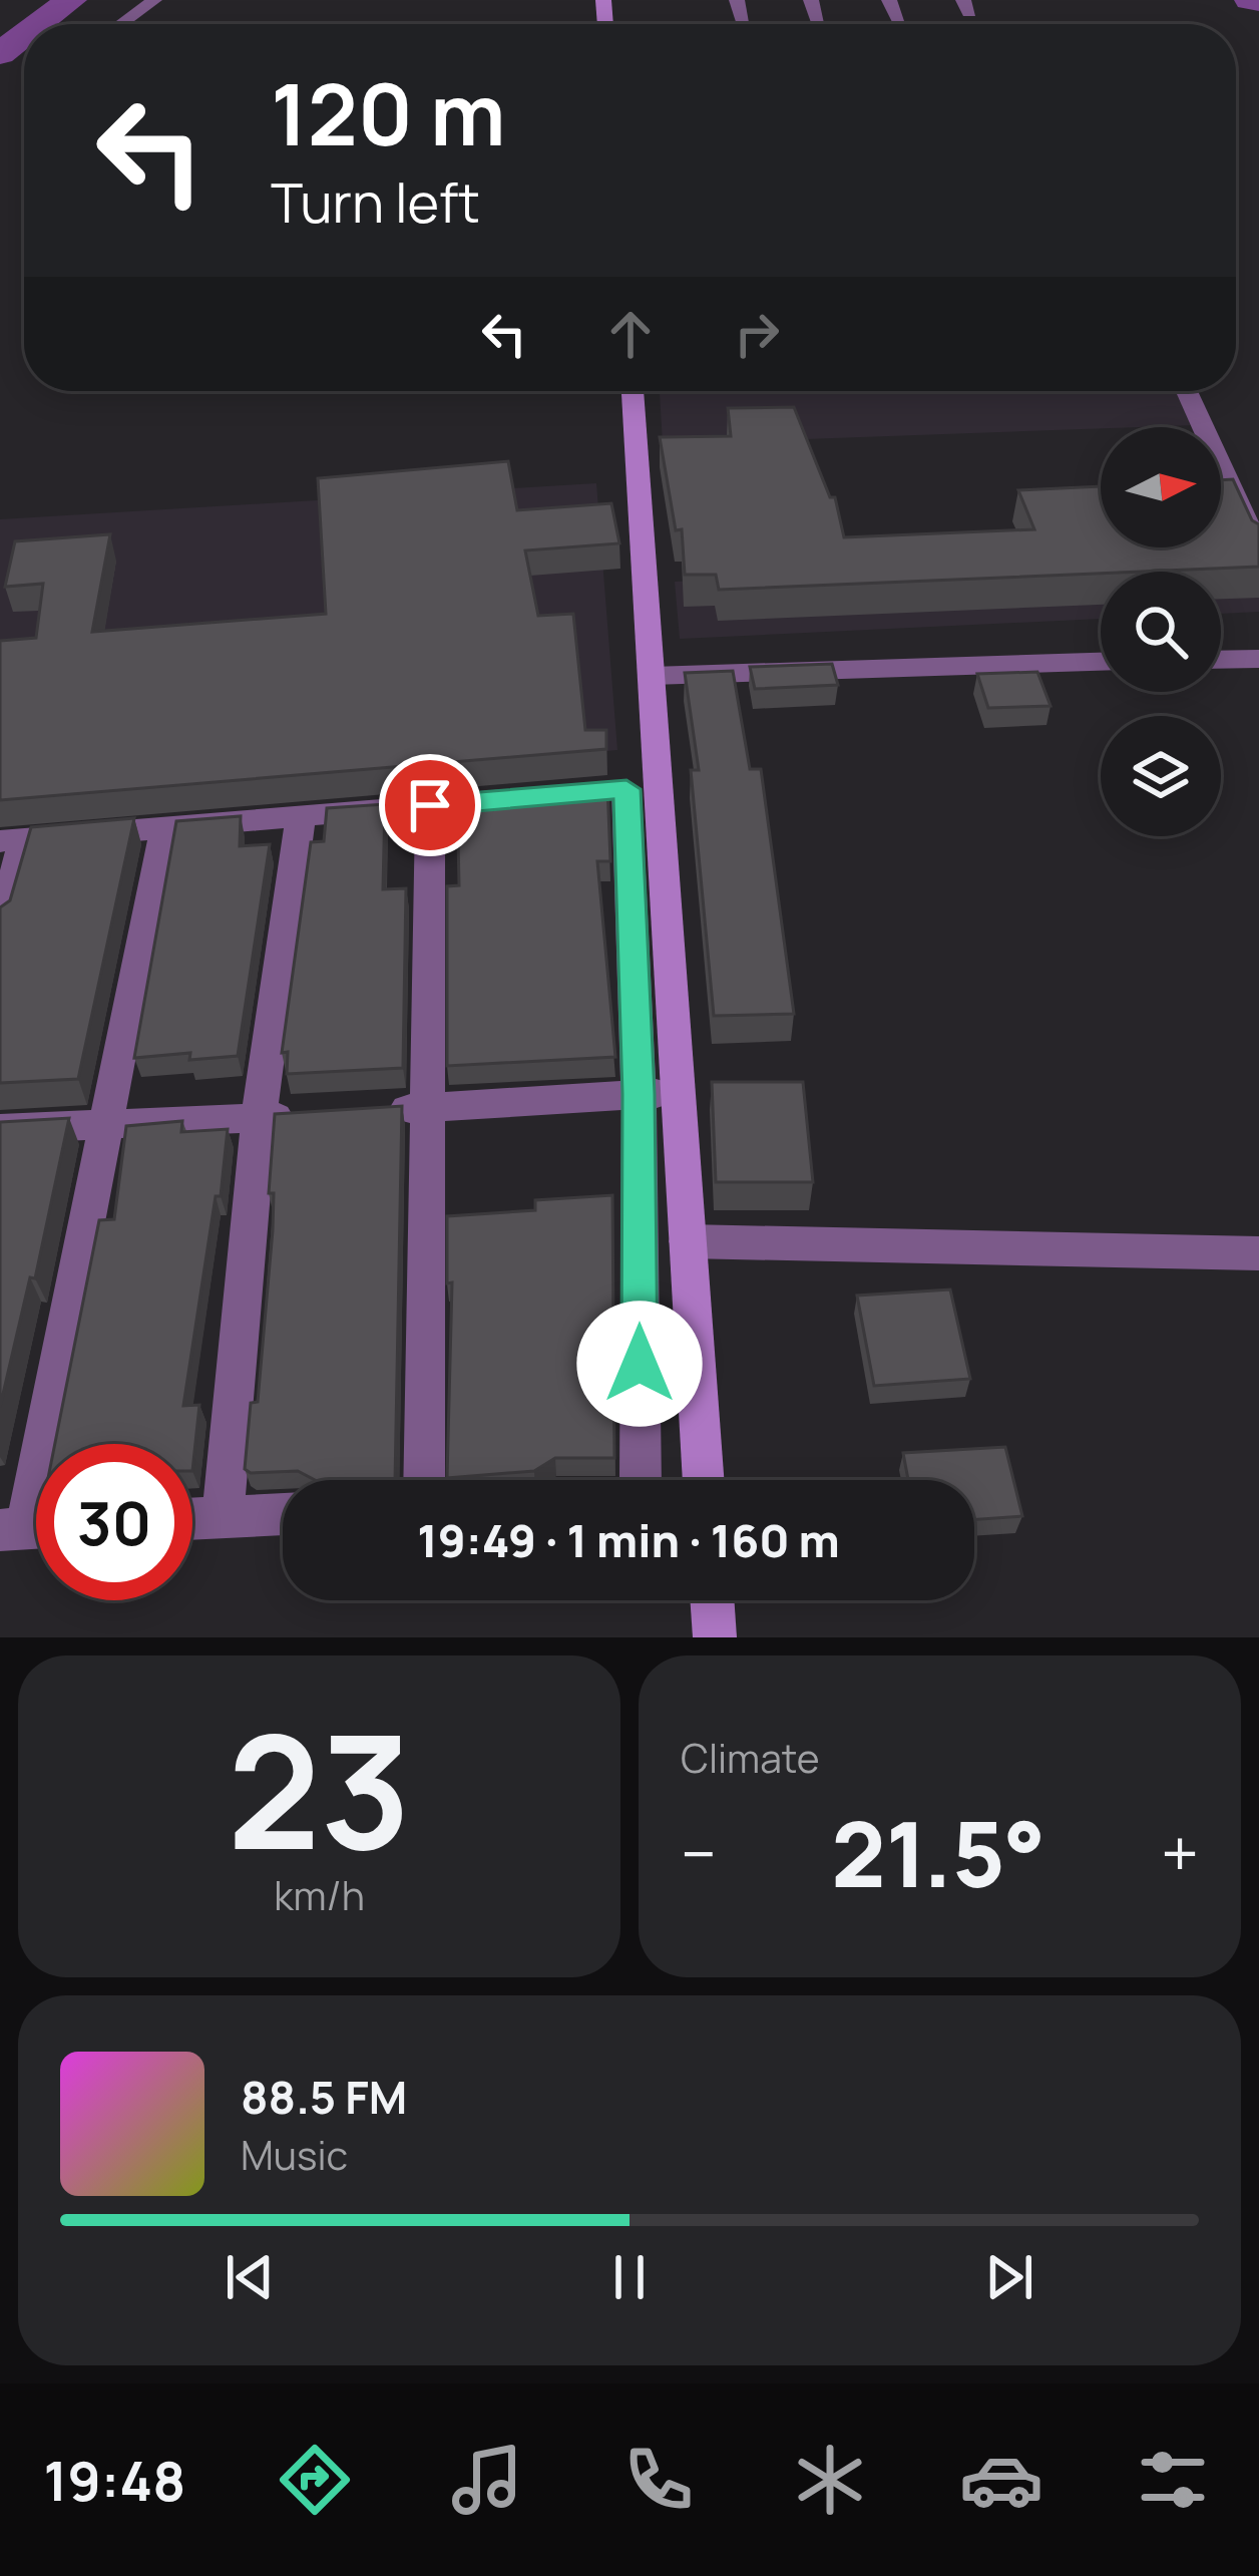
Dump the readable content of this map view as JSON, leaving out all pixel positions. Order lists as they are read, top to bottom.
{
  "north": "right",
  "page": {
    "turn": ["120 m", "Turn left"],
    "limit": "30",
    "trip": "19:49 · 1 min · 160 m",
    "tile": [
      ["23", "km/h"],
      "Climate"
    ],
    "heat": ["−", "21.5°", "+"],
    "song": ["88.5 FM", "Music"],
    "tabs": "19:48"
  }
}
